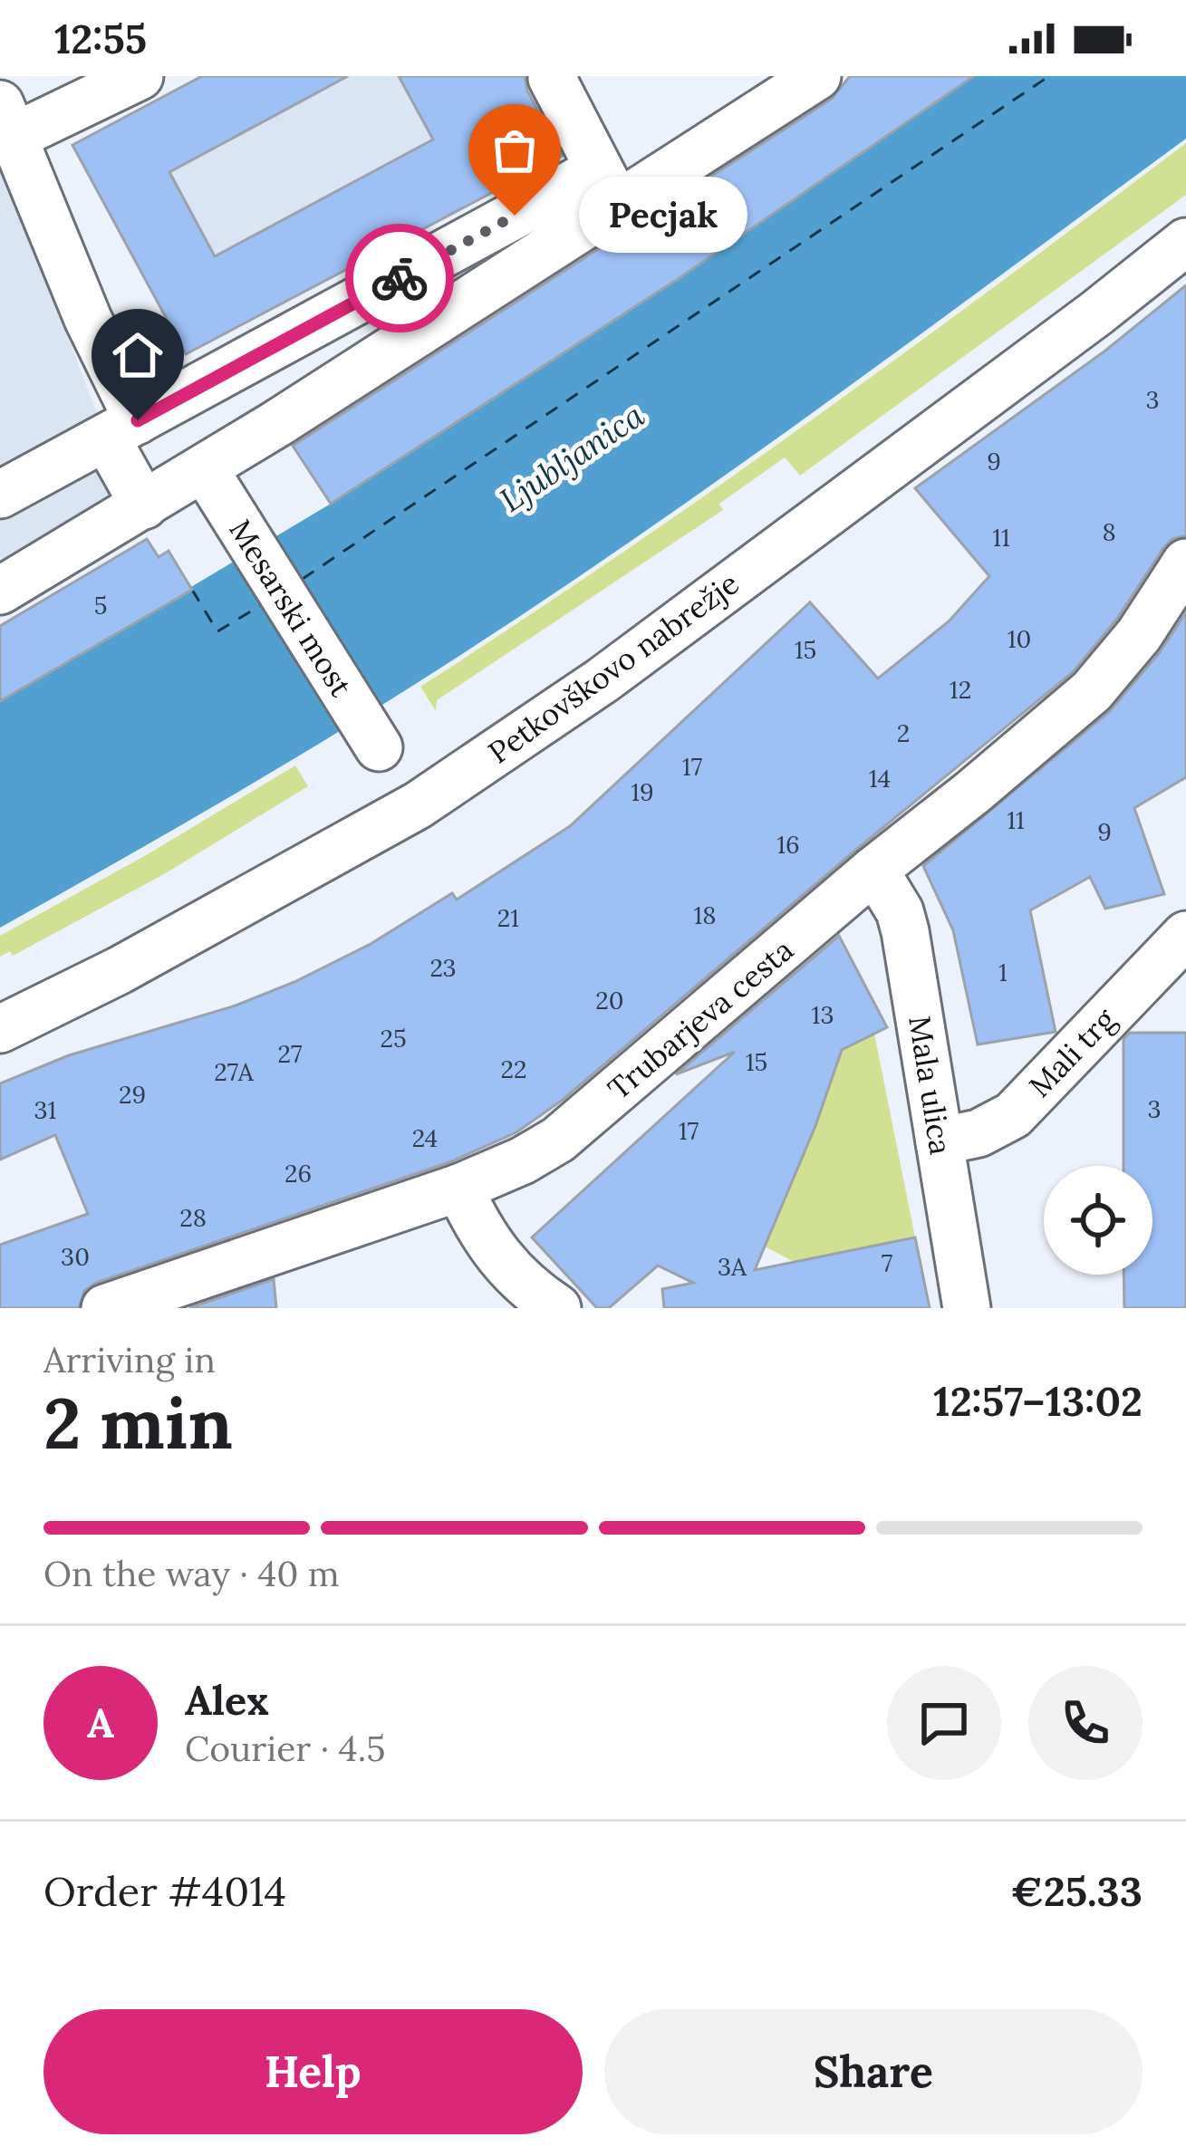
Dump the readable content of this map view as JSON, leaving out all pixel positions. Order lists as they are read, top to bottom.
{
  "streets": {
    "street": [
      "Mesarski most",
      "Petkovškovo nabrežje",
      "Trubarjeva cesta",
      "Mali trg",
      "Mala ulica"
    ]
  },
  "crossings": [
    ["Trubarjeva cesta", "Mala ulica"],
    ["Mali trg", "Mala ulica"]
  ],
  "water": ["Ljubljanica"],
  "places": ["Pecjak"],
  "house_numbers": [
    "3",
    "9",
    "8",
    "11",
    "5",
    "10",
    "15",
    "12",
    "2",
    "17",
    "14",
    "19",
    "11",
    "9",
    "16",
    "18",
    "21",
    "23",
    "1",
    "20",
    "13",
    "25",
    "27",
    "15",
    "22",
    "27A",
    "29",
    "3",
    "31",
    "17",
    "24",
    "26",
    "28",
    "30",
    "7",
    "3A"
  ],
  "page": {
    "status": "12:55",
    "bubble": "Pecjak",
    "heading": ["2 min", "Arriving in", "12:57–13:02"],
    "panel": [
      "Alex",
      "Courier · 4.5",
      "Order #4014",
      "€25.33"
    ],
    "bar": "On the way · 40 m",
    "round": "A",
    "buttons": ["Help", "Share"]
  }
}
